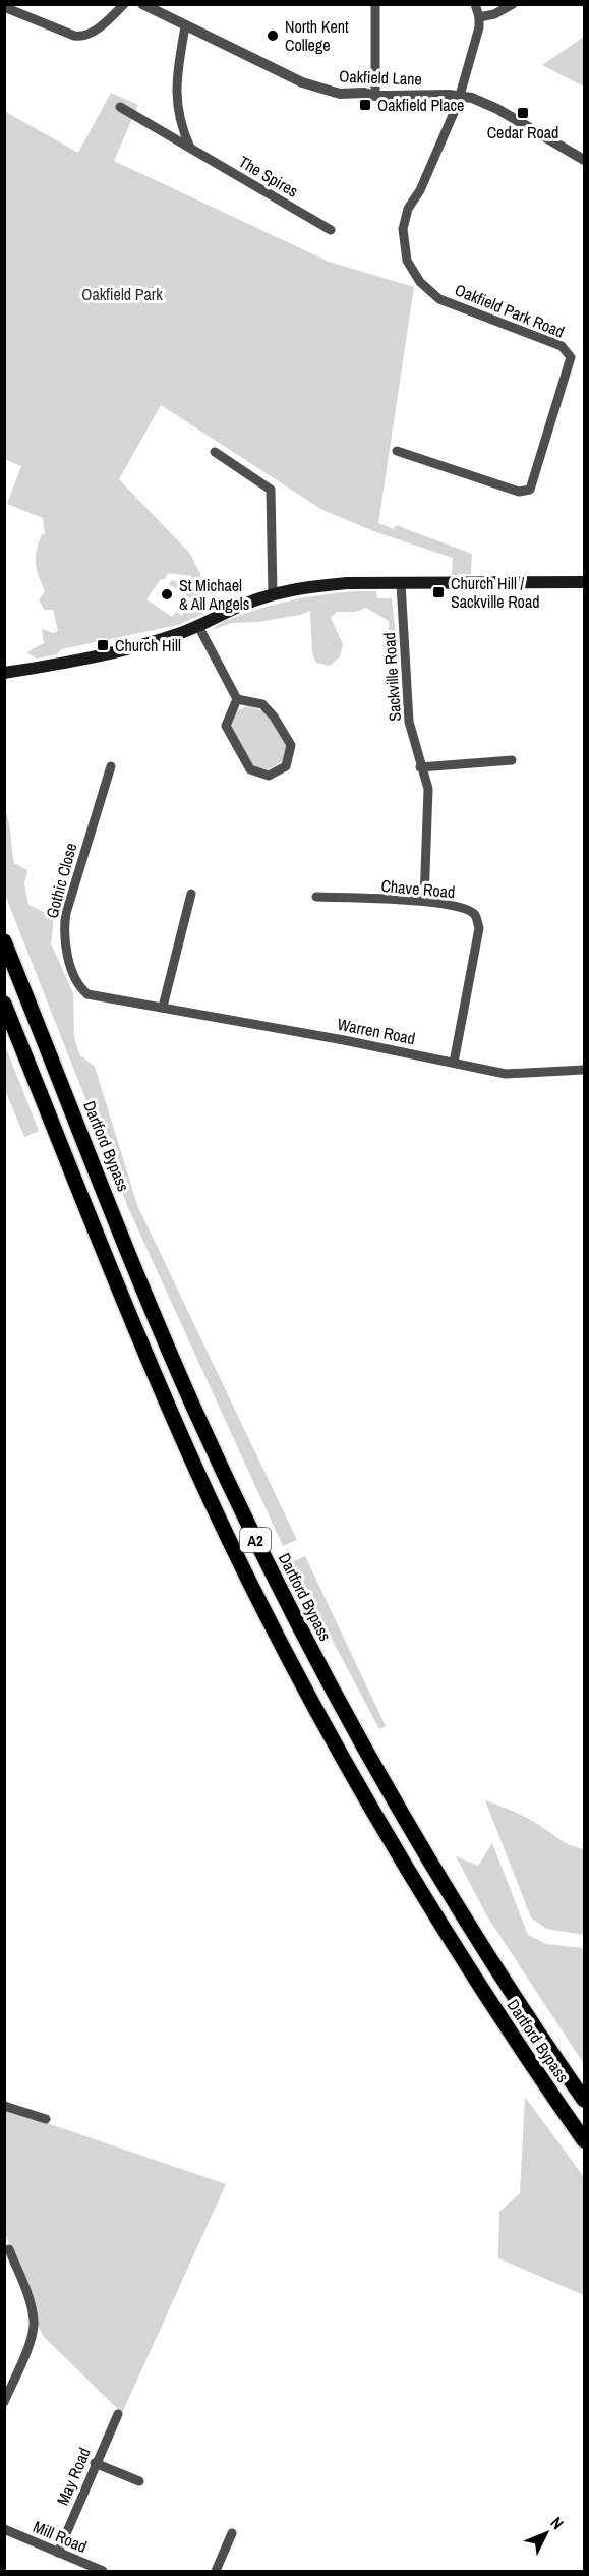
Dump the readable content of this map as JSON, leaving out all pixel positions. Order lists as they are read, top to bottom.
{
  "streets": {
    "highway": ["Dartford Bypass", "A2"],
    "street": [
      "Oakfield Lane",
      "The Spires",
      "Oakfield Park Road",
      "Sackville Road",
      "Gothic Close",
      "Chave Road",
      "Warren Road",
      "May Road",
      "Mill Road"
    ]
  },
  "crossings": [
    ["Oakfield Lane", "Oakfield Park Road"],
    ["Sackville Road", "Chave Road"],
    ["Gothic Close", "Warren Road"],
    ["Chave Road", "Warren Road"],
    ["May Road", "Mill Road"]
  ],
  "parks": ["Oakfield Park"],
  "places": {
    "other": ["North Kent College", "St Michael & All Angels"],
    "transit": [
      "Oakfield Place",
      "Cedar Road",
      "Church Hill / Sackville Road",
      "Church Hill"
    ]
  },
  "north": "top right"
}
